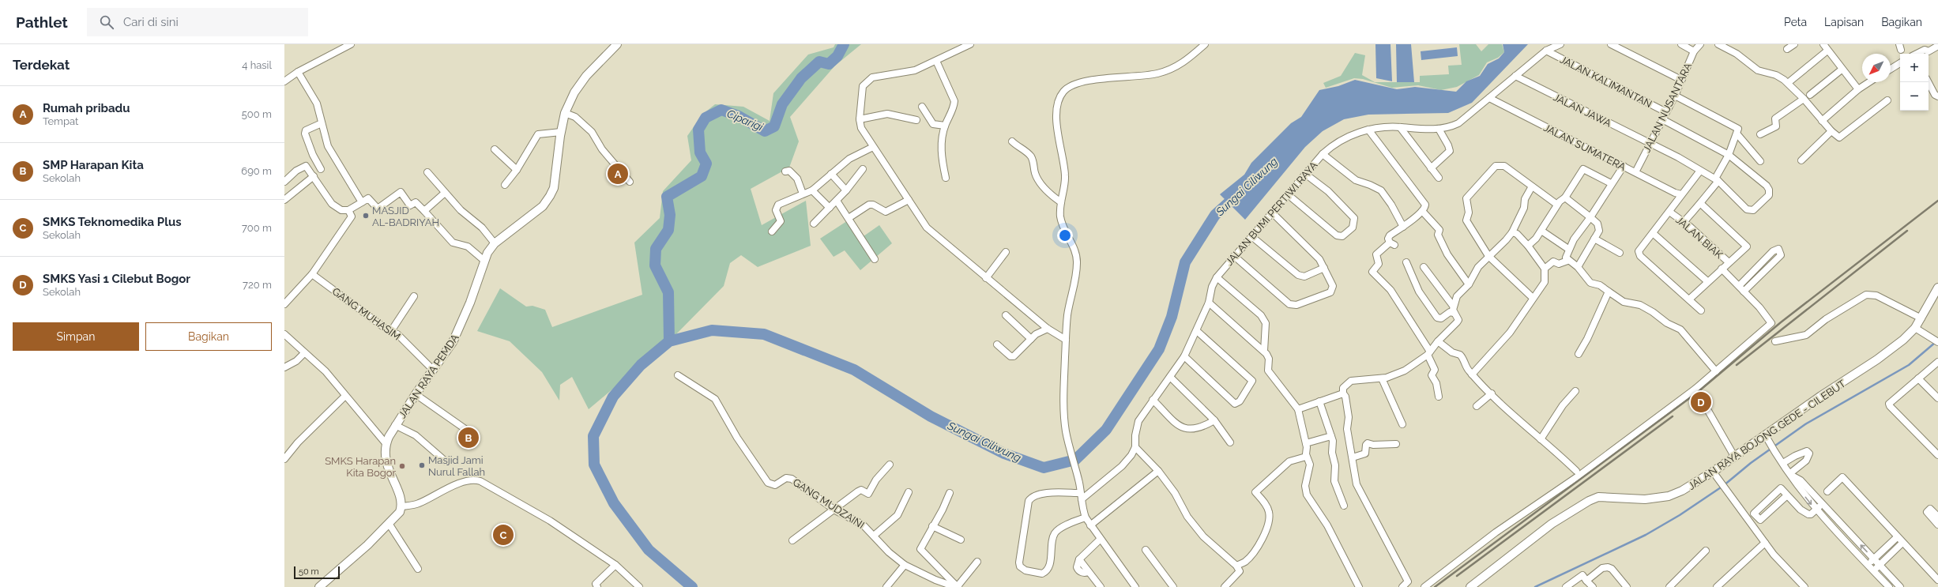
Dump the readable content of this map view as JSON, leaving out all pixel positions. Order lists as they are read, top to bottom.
{
  "streets": {
    "main road": ["JALAN RAYA PEMDA", "JALAN RAYA BOJONG GEDE - CILEBUT"],
    "street": [
      "JALAN KALIMANTAN",
      "JALAN NUSANTARA",
      "JALAN JAWA",
      "JALAN SUMATERA",
      "JALAN BUMI PERTIWI RAYA",
      "JALAN BIAK",
      "GANG MUHASIM",
      "GANG MUDZAINI"
    ]
  },
  "crossings": [
    ["JALAN KALIMANTAN", "JALAN NUSANTARA"],
    ["JALAN KALIMANTAN", "JALAN BUMI PERTIWI RAYA"],
    ["JALAN NUSANTARA", "JALAN JAWA"],
    ["JALAN NUSANTARA", "JALAN SUMATERA"],
    ["JALAN JAWA", "JALAN BUMI PERTIWI RAYA"],
    ["JALAN SUMATERA", "JALAN BUMI PERTIWI RAYA"],
    ["GANG MUHASIM", "JALAN RAYA PEMDA"]
  ],
  "water": ["Ciparigi", "Sungai Ciliwung"],
  "places": ["MASJID AL-BADRIYAH", "Masjid Jami Nurul Fallah", "SMKS Harapan Kita Bogor"],
  "scale_bar": "50 m",
  "north": "bottom left",
  "page": {
    "header": "Pathlet",
    "search": "Cari di sini",
    "nav": ["Peta", "Lapisan", "Bagikan"],
    "heading": ["Terdekat", "4 hasil"],
    "map_buttons": ["+", "−"],
    "list": [
      {
        "mark": "A",
        "name": "Rumah pribadu",
        "note": "Tempat",
        "value": "500 m"
      },
      {
        "mark": "B",
        "name": "SMP Harapan Kita",
        "note": "Sekolah",
        "value": "690 m"
      },
      {
        "mark": "C",
        "name": "SMKS Teknomedika Plus",
        "note": "Sekolah",
        "value": "700 m"
      },
      {
        "mark": "D",
        "name": "SMKS Yasi 1 Cilebut Bogor",
        "note": "Sekolah",
        "value": "720 m"
      }
    ],
    "pins": [
      "A",
      "D",
      "B",
      "C"
    ],
    "buttons": ["Simpan", "Bagikan"],
    "scale": "50 m"
  }
}
